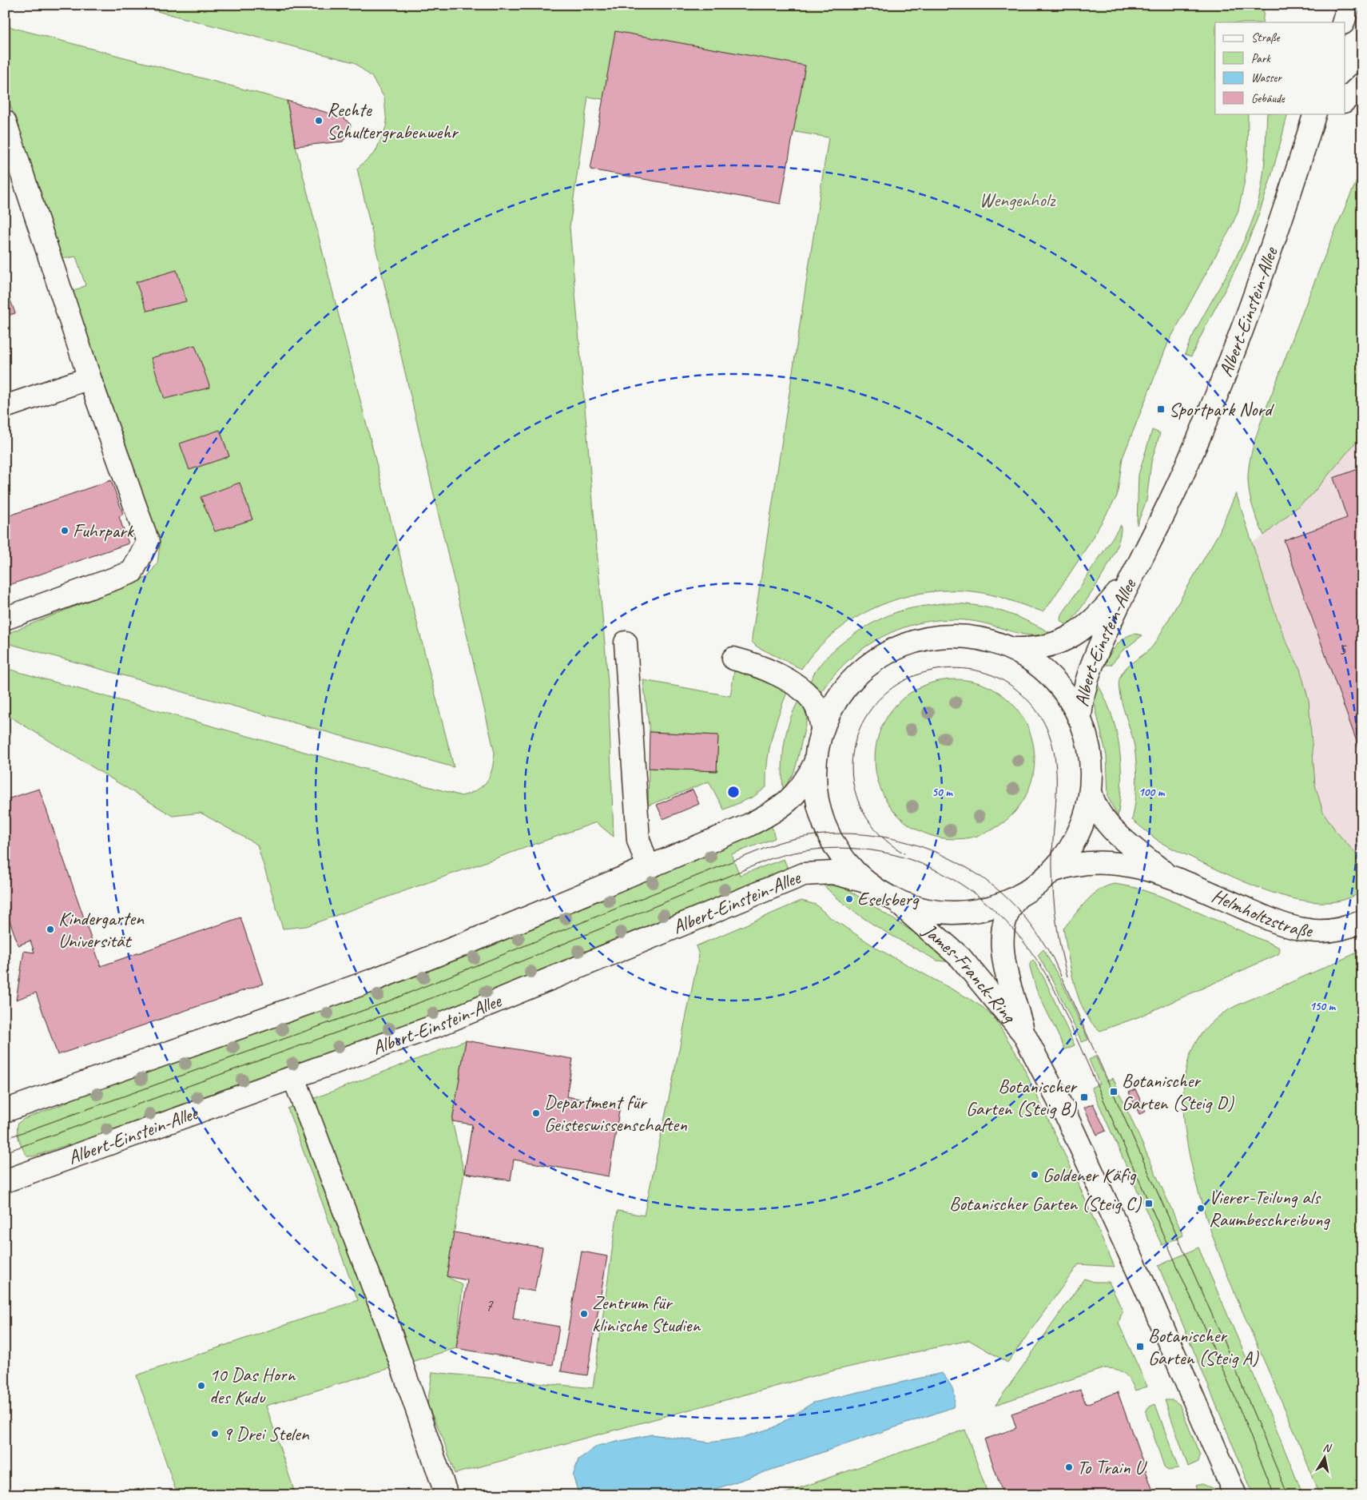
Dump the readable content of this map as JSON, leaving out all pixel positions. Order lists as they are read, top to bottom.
{
  "streets": {
    "street": ["Albert-Einstein-Allee", "Helmholtzstraße", "James-Franck-Ring"]
  },
  "parks": ["Wengenholz"],
  "places": {
    "other": [
      "Rechte Schultergrabenwehr",
      "Fuhrpark",
      "Eselsberg",
      "Kindergarten Universität",
      "Department für Geisteswissenschaften",
      "Goldener Käfig",
      "Vierer-Teilung als Raumbeschreibung",
      "Zentrum für klinische Studien",
      "10 Das Horn des Kudu",
      "9 Drei Stelen",
      "To Train U"
    ],
    "transit": [
      "Sportpark Nord",
      "Botanischer Garten (Steig D)",
      "Botanischer Garten (Steig B)",
      "Botanischer Garten (Steig C)",
      "Botanischer Garten (Steig A)"
    ]
  },
  "house_numbers": ["5", "7"],
  "legend": [
    "Straße",
    "Park",
    "Wasser",
    "Gebäude"
  ],
  "north": "top",
  "rings": ["50 m", "100 m", "150 m"]
}
